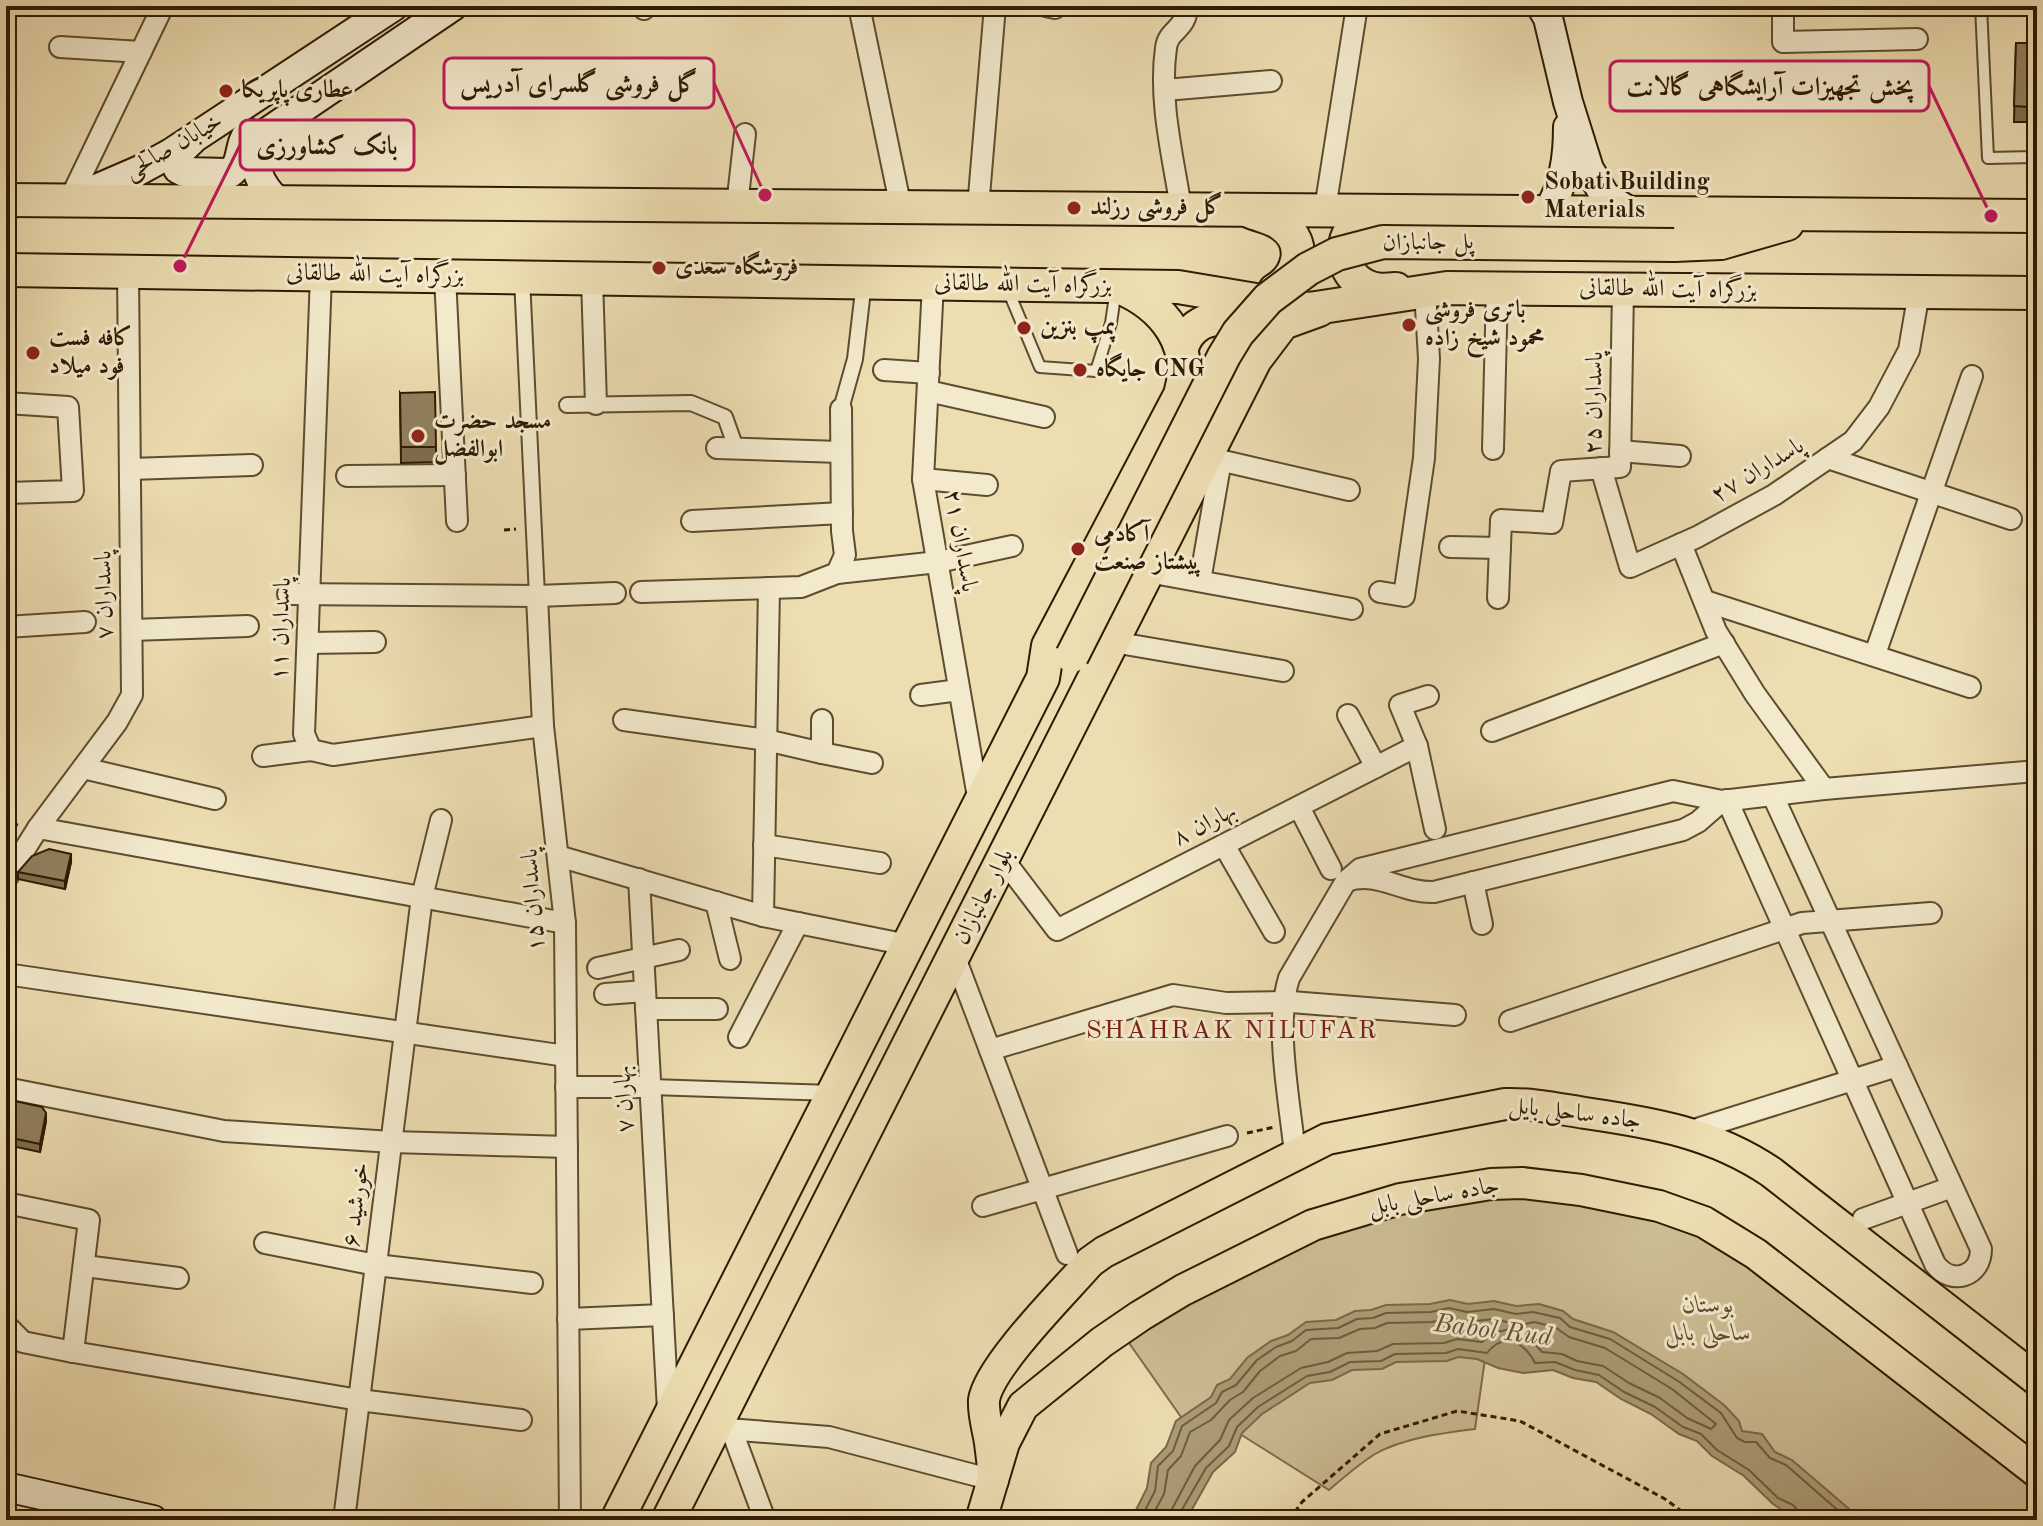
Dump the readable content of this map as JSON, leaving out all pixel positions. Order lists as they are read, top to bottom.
{
  "streets": {
    "highway": ["پل جانبازان", "بزرگراه آیت الله طالقانی", "بلوار جانبازان"],
    "main road": ["خیابان صالحی", "جاده ساحلی بایل", "جاده ساحلی بابل"],
    "street": [
      "پاسداران ۲۵",
      "پاسداران ۲۷",
      "پاسداران ۲۱",
      "پاسداران ۷",
      "پاسداران ١١",
      "بهاران ۸",
      "پاسداران ۱۵",
      "بهاران ۷",
      "خورشید ۶"
    ]
  },
  "crossings": [
    ["پل جانبازان", "بلوار جانبازان"],
    ["بزرگراه آیت الله طالقانی", "پاسداران ۲۵"],
    ["بزرگراه آیت الله طالقانی", "پاسداران ۲۷"],
    ["بزرگراه آیت الله طالقانی", "پاسداران ۲۱"],
    ["بزرگراه آیت الله طالقانی", "پاسداران ۷"],
    ["بزرگراه آیت الله طالقانی", "پاسداران ١١"],
    ["بزرگراه آیت الله طالقانی", "بلوار جانبازان"],
    ["بزرگراه آیت الله طالقانی", "پاسداران ۱۵"],
    ["پاسداران ۲۵", "پاسداران ۲۷"],
    ["پاسداران ۲۱", "بلوار جانبازان"],
    ["بهاران ۸", "بلوار جانبازان"],
    ["بلوار جانبازان", "بهاران ۷"],
    ["جاده ساحلی بایل", "جاده ساحلی بابل"]
  ],
  "districts": ["SHAHRAK NILUFAR"],
  "water": ["Babol Rud"],
  "parks": ["بوستان ساحلی بابل"],
  "places": [
    "عطاری پاپریکا",
    "گل فروشی گلسرای آدریس",
    "Sobati Building Materials",
    "گل فروشی رزلند",
    "پخش تجهیزات آرایشگاهی گالانت",
    "بانک کشاورزی",
    "فروشگاه سعدی",
    "باتری فروشی محمود شیخ زاده",
    "پمپ بنزین",
    "کافه فست فود میلاد",
    "جایگاه CNG",
    "مسجد حضرت ابوالفضل",
    "آکادمی پیشتاز صنعت"
  ]
}
